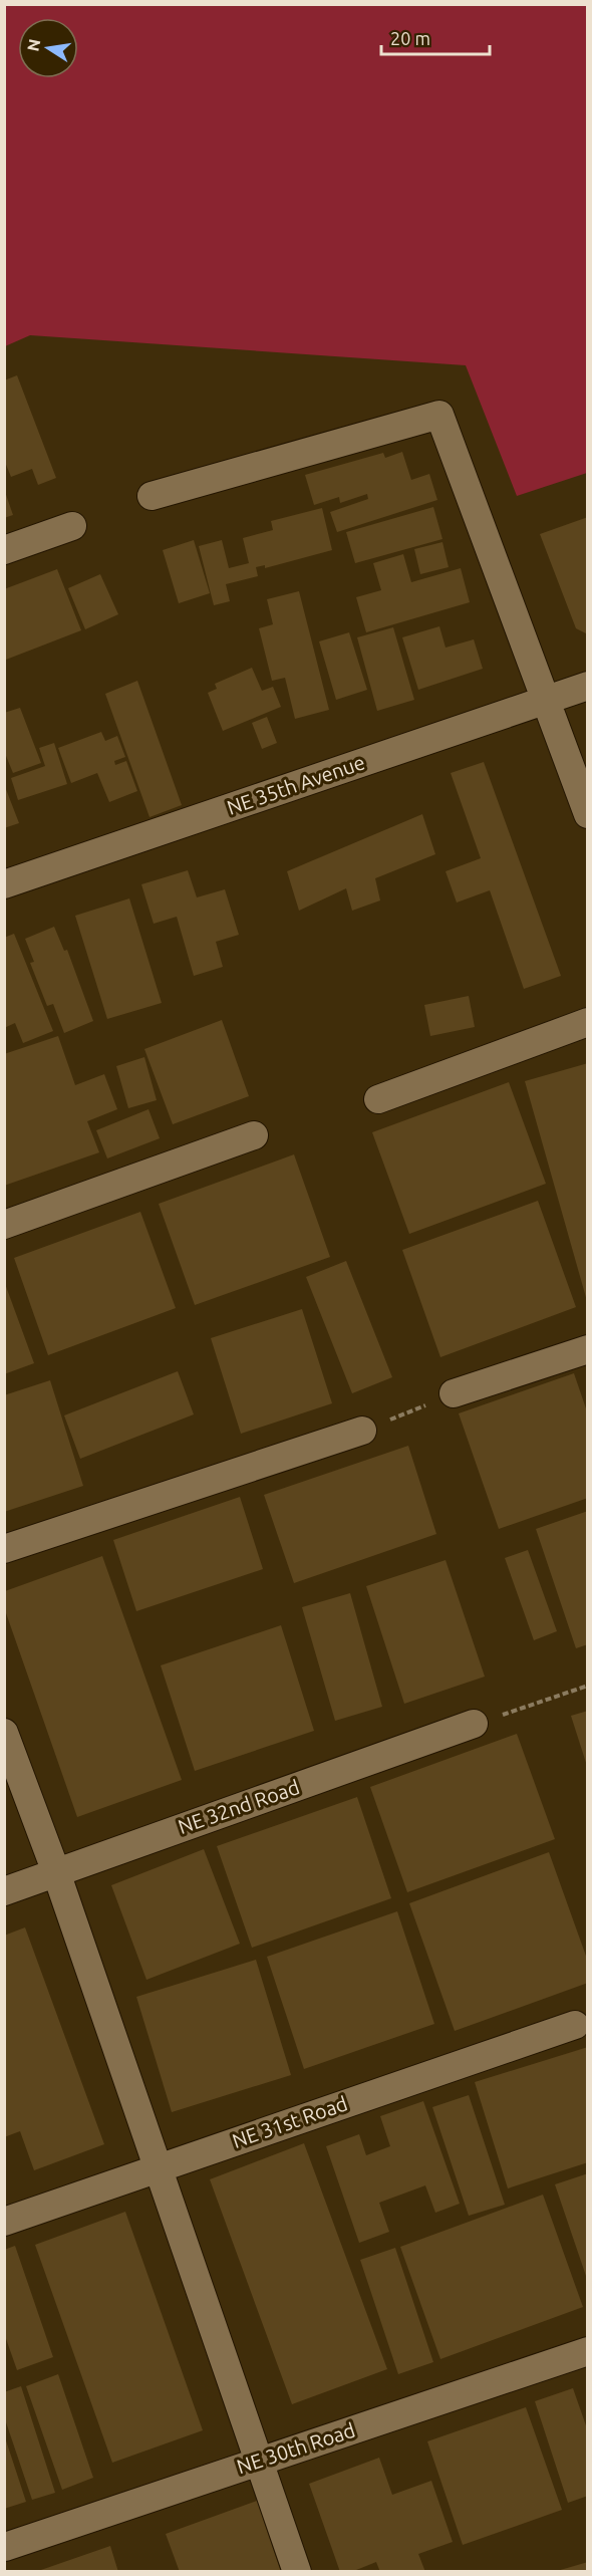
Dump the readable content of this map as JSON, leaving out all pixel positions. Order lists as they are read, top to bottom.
{
  "streets": {
    "street": [
      "NE 35th Avenue",
      "NE 32nd Road",
      "NE 31st Road",
      "NE 30th Road"
    ]
  },
  "scale_bar": "20 m",
  "north": "left"
}
